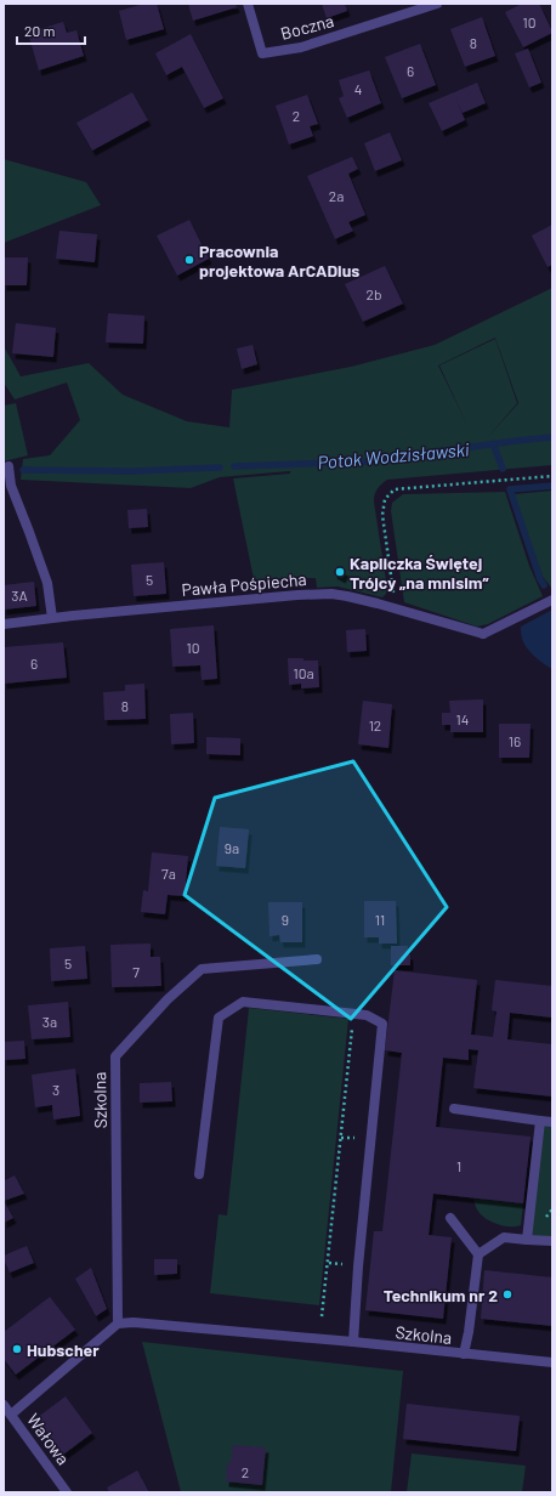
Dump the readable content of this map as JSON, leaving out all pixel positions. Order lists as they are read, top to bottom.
{
  "streets": {
    "street": [
      "Boczna",
      "Pawła Pośpiecha",
      "Szkolna",
      "Wałowa"
    ]
  },
  "water": ["Potok Wodzisławski"],
  "places": [
    "Pracownia projektowa ArCADius",
    "Kapliczka Świętej Trójcy „na mnisim”",
    "Technikum nr 2",
    "Hubscher"
  ],
  "house_numbers": [
    "10",
    "8",
    "6",
    "4",
    "2",
    "2a",
    "2b",
    "5",
    "3A",
    "10",
    "6",
    "10a",
    "8",
    "14",
    "12",
    "16",
    "9a",
    "7a",
    "9",
    "11",
    "5",
    "7",
    "3a",
    "3",
    "1",
    "2"
  ],
  "scale_bar": "20 m"
}
